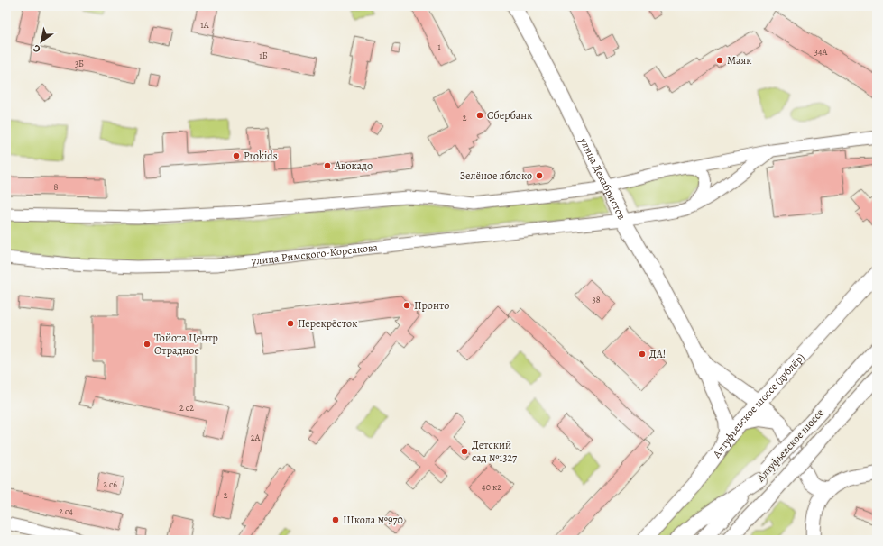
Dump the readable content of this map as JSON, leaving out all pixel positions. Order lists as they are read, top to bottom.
{
  "streets": {
    "main road": ["улица Декабристов", "Алтуфьевское шоссе (дублёр)", "Алтуфьевское шоссе"],
    "street": ["улица Римского-Корсакова"]
  },
  "crossings": [
    ["улица Декабристов", "улица Римского-Корсакова"],
    ["улица Декабристов", "Алтуфьевское шоссе (дублёр)"]
  ],
  "places": [
    "Маяк",
    "Сбербанк",
    "Prokids",
    "Авокадо",
    "Зелёное яблоко",
    "Пронто",
    "Перекрёсток",
    "Тойота Центр Отрадное",
    "ДА!",
    "Детский сад №1327",
    "Школа №970"
  ],
  "house_numbers": [
    "1А",
    "1",
    "34А",
    "1Б",
    "3Б",
    "2",
    "8",
    "38",
    "2 с2",
    "2А",
    "2 с6",
    "40 к2",
    "2",
    "2 c4"
  ],
  "north": "bottom left"
}
